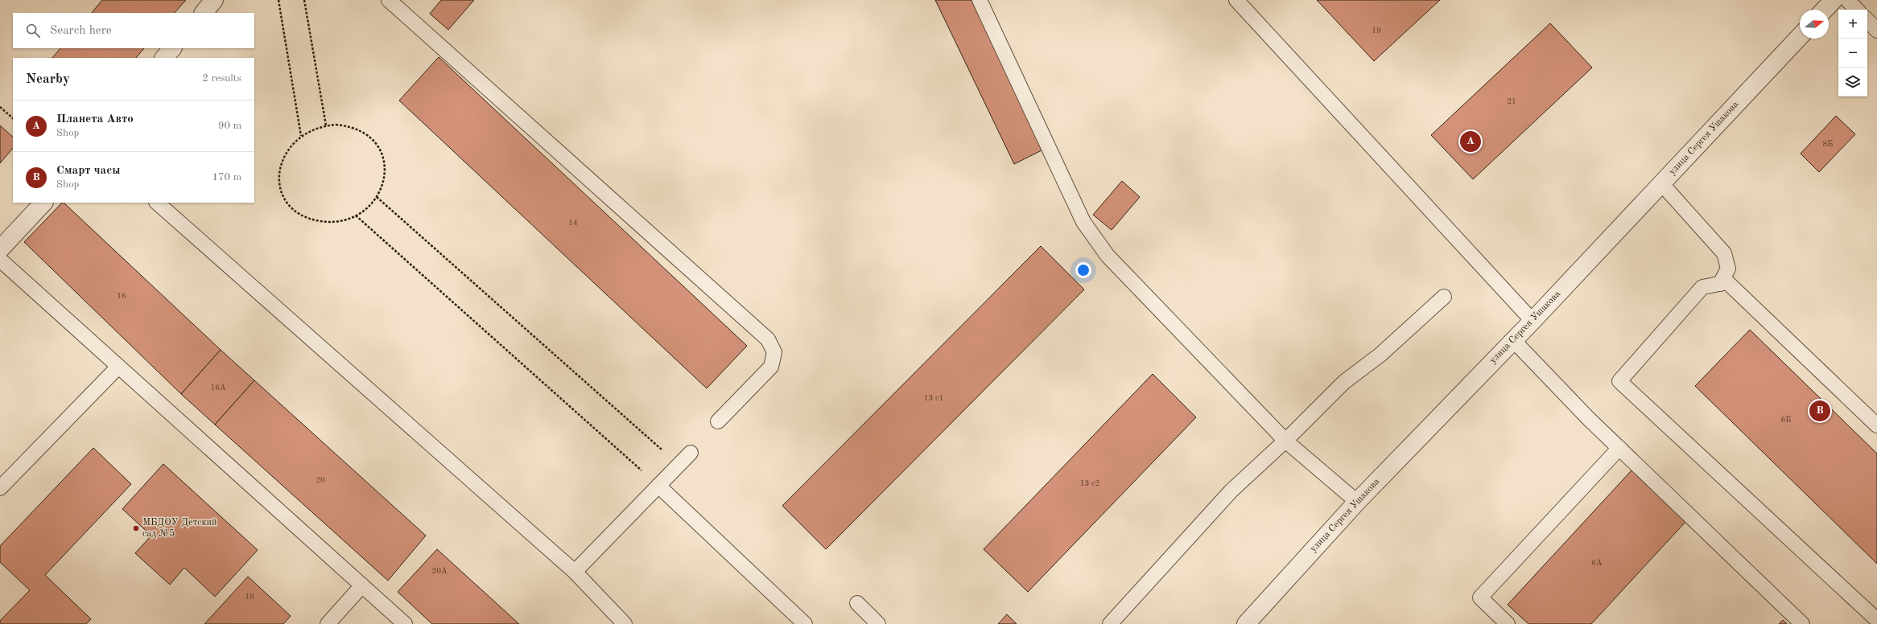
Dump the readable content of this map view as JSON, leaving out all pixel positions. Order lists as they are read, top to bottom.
{
  "streets": {
    "street": ["улица Сергея Ушакова"]
  },
  "places": ["МБДОУ Детский сад №5"],
  "house_numbers": [
    "19",
    "21",
    "8Б",
    "14",
    "16",
    "16А",
    "13 с1",
    "6Б",
    "20",
    "13 с2",
    "6А",
    "20А",
    "18"
  ],
  "north": "right",
  "page": {
    "map_buttons": ["+", "−"],
    "search": "Search here",
    "heading": ["Nearby", "2 results"],
    "list": [
      {
        "mark": "A",
        "name": "Планета Авто",
        "note": "Shop",
        "value": "90 m"
      },
      {
        "mark": "B",
        "name": "Смарт часы",
        "note": "Shop",
        "value": "170 m"
      }
    ],
    "pins": ["A", "B"]
  }
}
